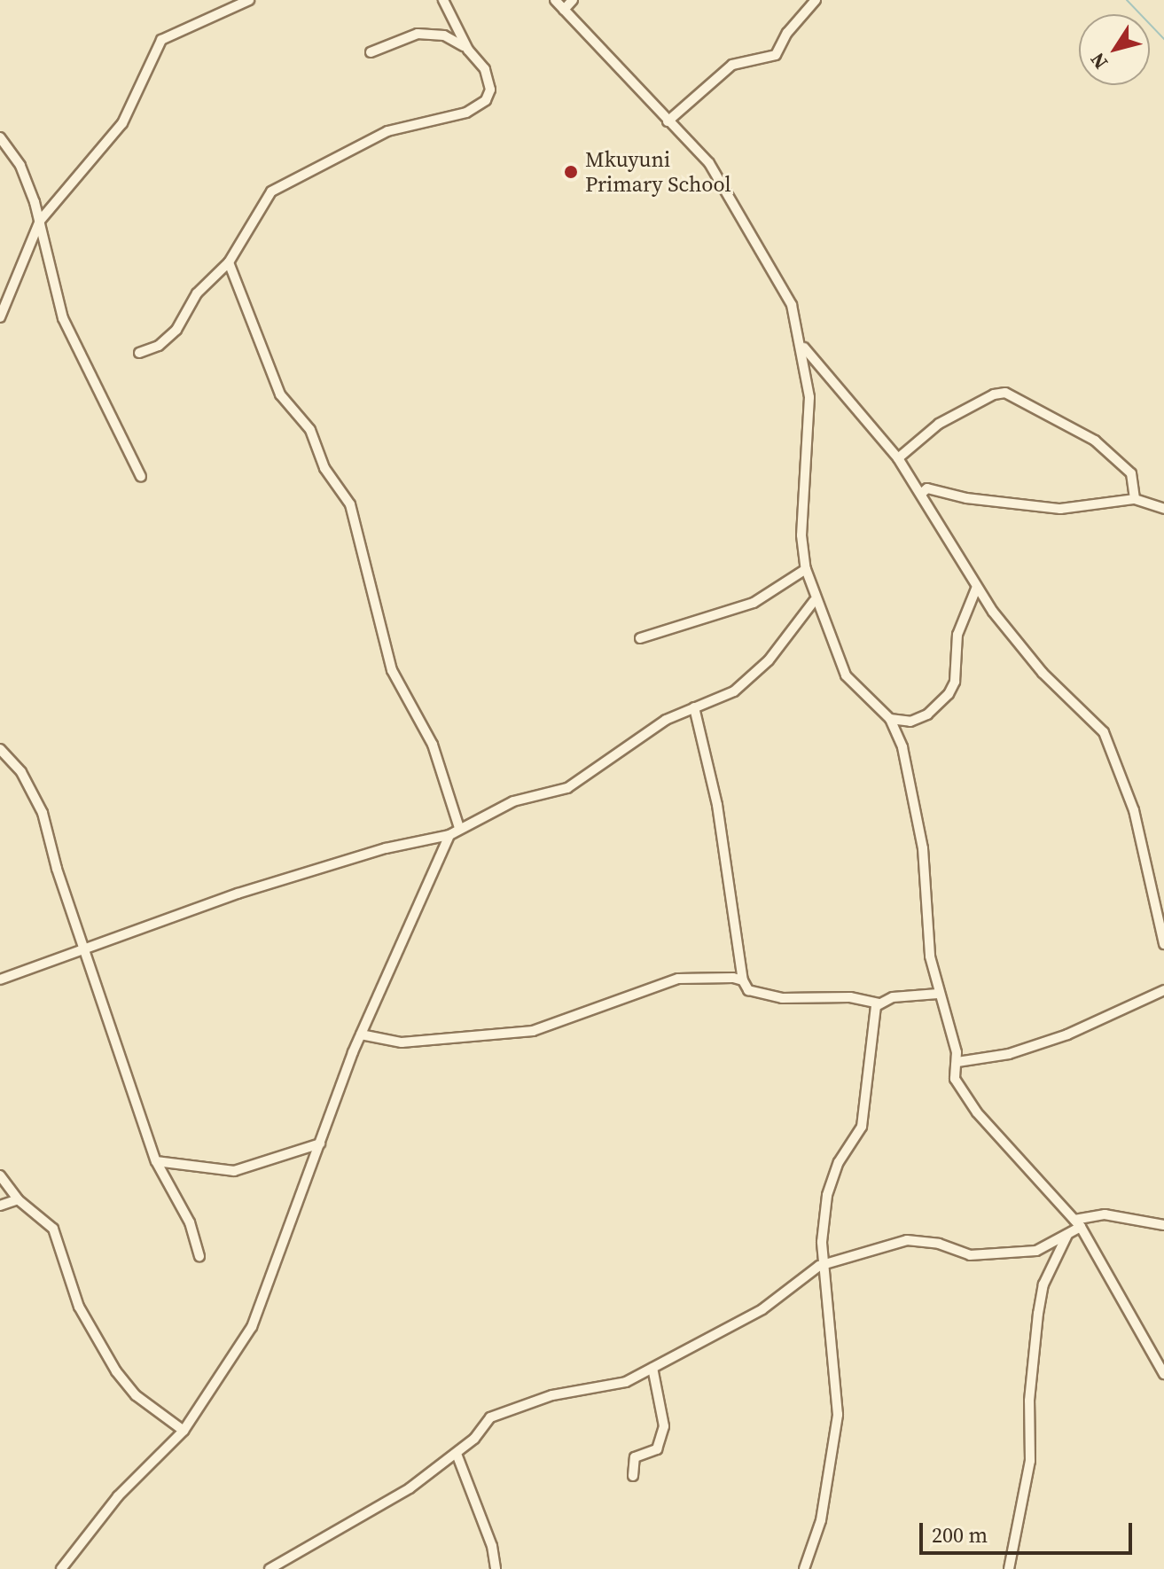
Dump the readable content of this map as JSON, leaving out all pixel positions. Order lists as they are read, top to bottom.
{
  "places": ["Mkuyuni Primary School"],
  "scale_bar": "200 m",
  "north": "bottom left"
}
